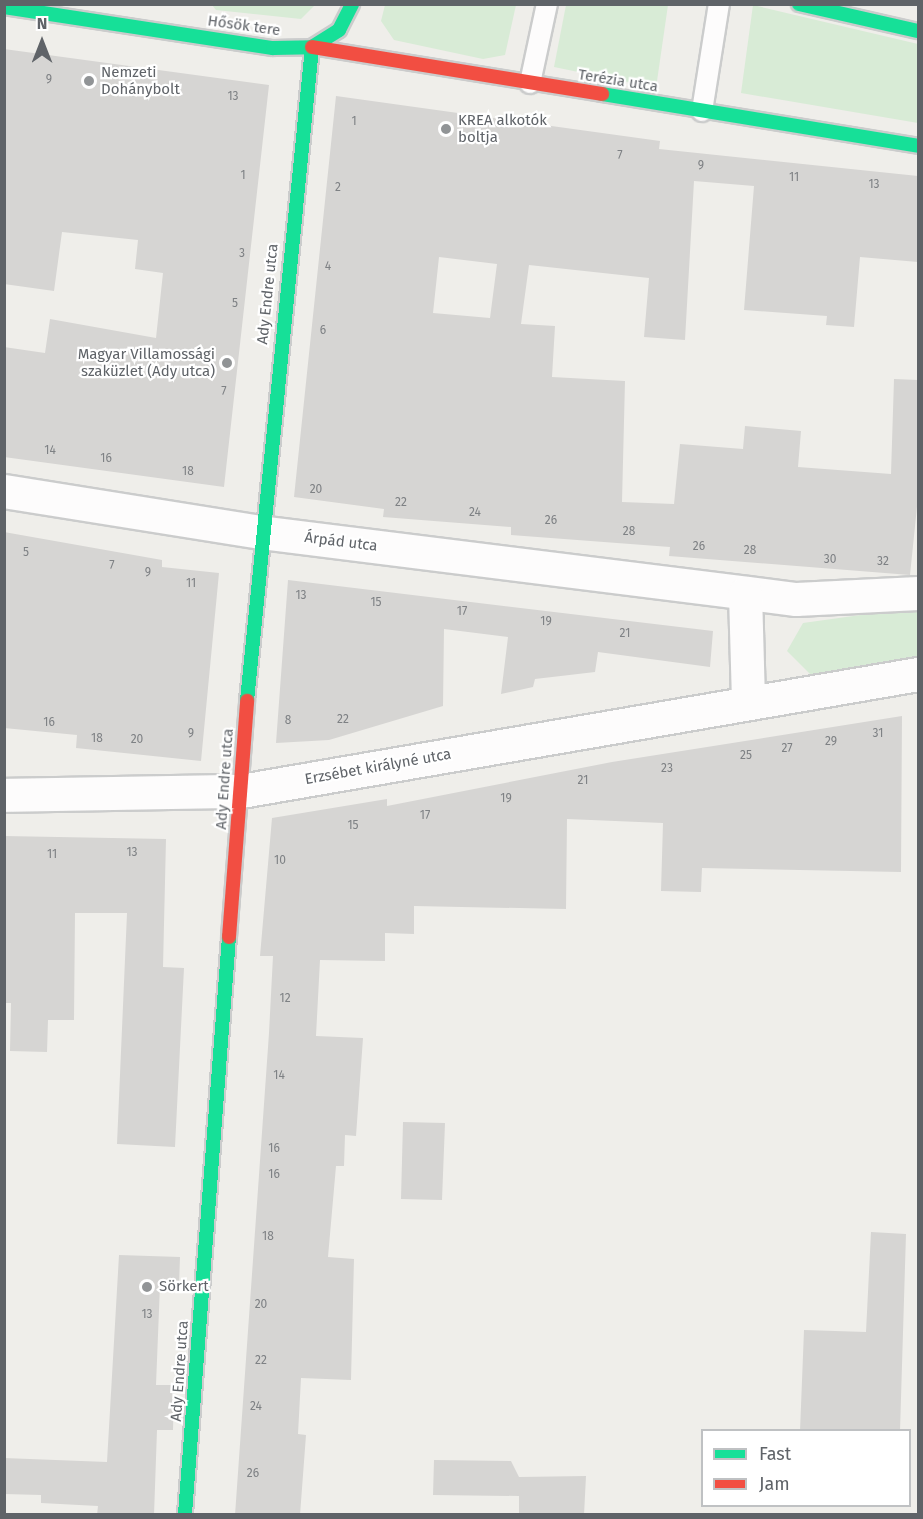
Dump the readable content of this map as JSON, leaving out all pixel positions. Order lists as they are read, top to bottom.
{
  "streets": {
    "street": [
      "Hősök tere",
      "Terézia utca",
      "Ady Endre utca",
      "Árpád utca",
      "Erzsébet királyné utca"
    ]
  },
  "crossings": [
    ["Hősök tere", "Terézia utca"],
    ["Hősök tere", "Ady Endre utca"],
    ["Terézia utca", "Ady Endre utca"],
    ["Ady Endre utca", "Árpád utca"],
    ["Ady Endre utca", "Erzsébet királyné utca"]
  ],
  "places": [
    "Nemzeti Dohánybolt",
    "KREA alkotók boltja",
    "Magyar Villamossági szaküzlet (Ady utca)",
    "Sörkert"
  ],
  "house_numbers": [
    "9",
    "13",
    "1",
    "7",
    "9",
    "1",
    "11",
    "13",
    "2",
    "3",
    "4",
    "5",
    "6",
    "7",
    "14",
    "16",
    "18",
    "20",
    "22",
    "24",
    "26",
    "28",
    "26",
    "28",
    "5",
    "30",
    "32",
    "7",
    "9",
    "11",
    "13",
    "15",
    "17",
    "19",
    "21",
    "22",
    "8",
    "16",
    "9",
    "31",
    "18",
    "20",
    "29",
    "27",
    "25",
    "23",
    "21",
    "19",
    "17",
    "15",
    "13",
    "11",
    "10",
    "12",
    "14",
    "16",
    "16",
    "18",
    "20",
    "13",
    "22",
    "24",
    "26"
  ],
  "legend": ["Fast", "Jam"],
  "north": "top"
}
